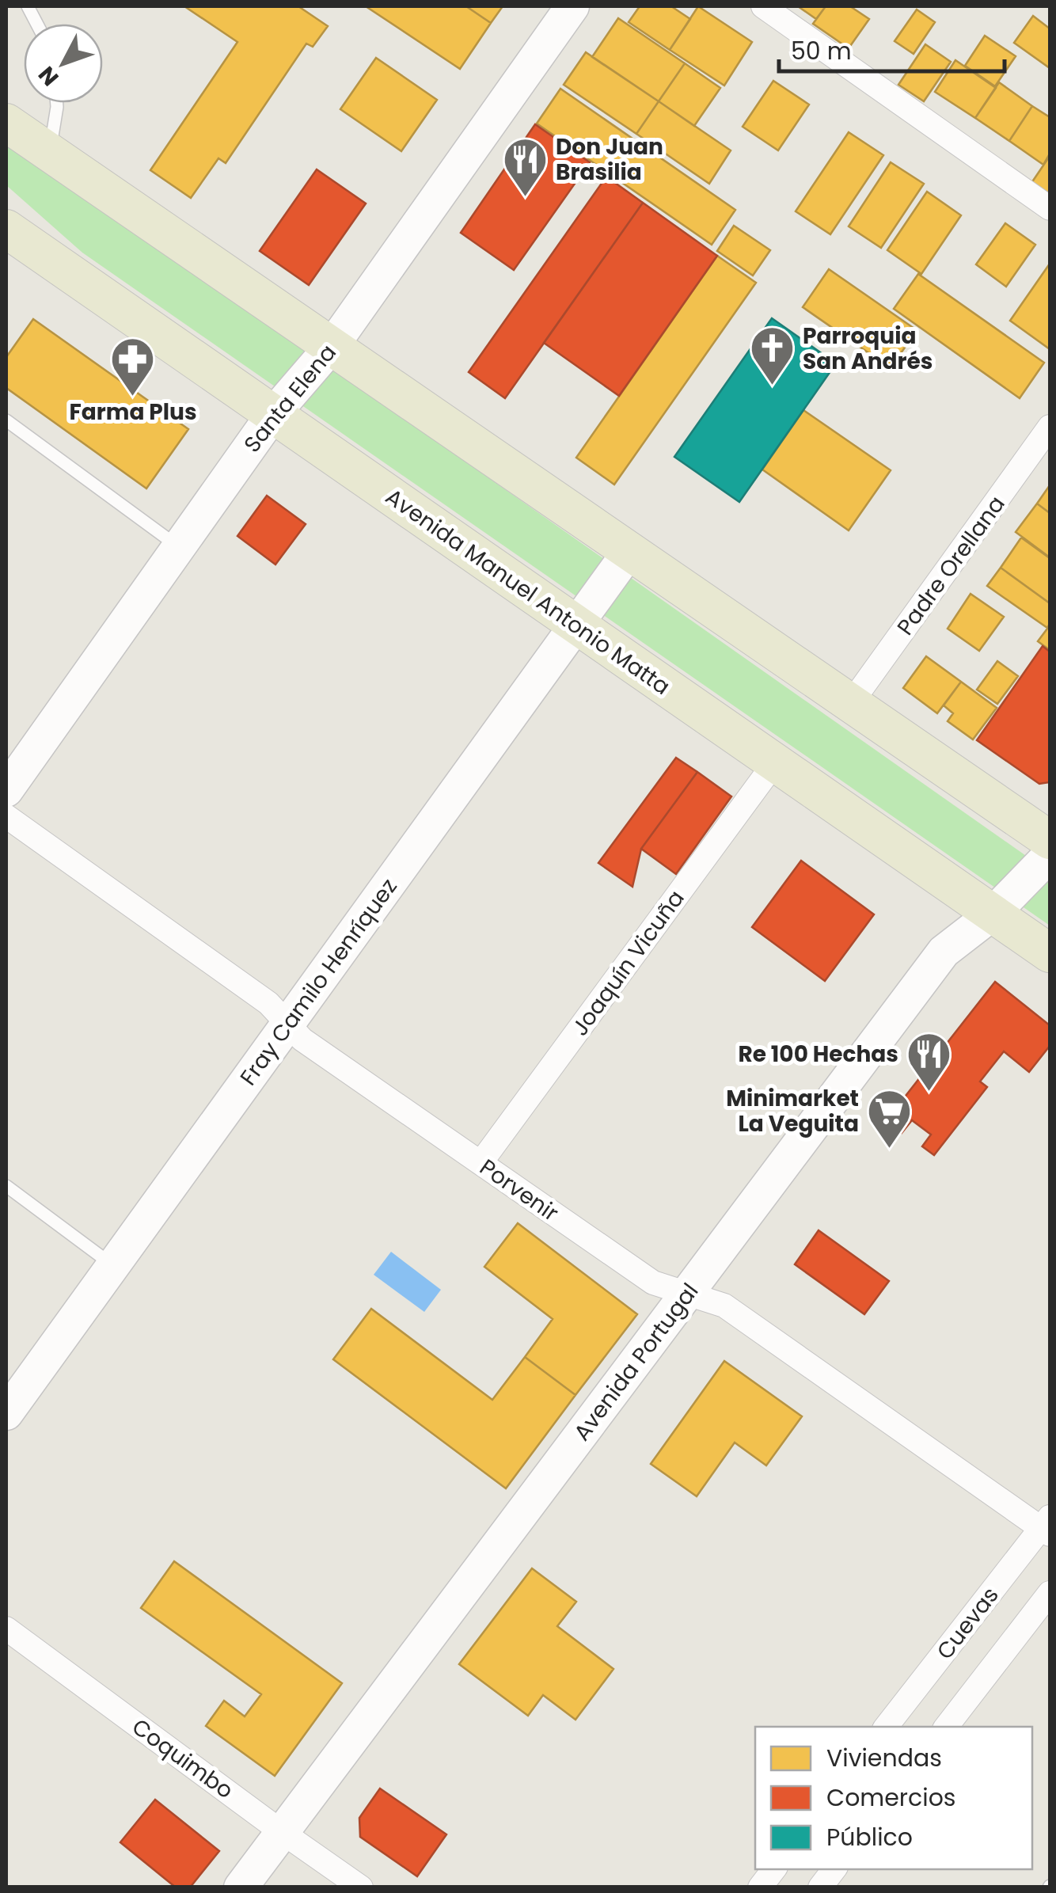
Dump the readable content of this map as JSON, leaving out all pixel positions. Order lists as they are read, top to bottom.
{
  "streets": {
    "main road": ["Avenida Manuel Antonio Matta"],
    "street": [
      "Santa Elena",
      "Padre Orellana",
      "Joaquín Vicuña",
      "Fray Camilo Henríquez",
      "Porvenir",
      "Avenida Portugal",
      "Cuevas",
      "Coquimbo"
    ]
  },
  "crossings": [
    ["Santa Elena", "Avenida Manuel Antonio Matta"],
    ["Avenida Manuel Antonio Matta", "Joaquín Vicuña"],
    ["Avenida Manuel Antonio Matta", "Fray Camilo Henríquez"],
    ["Avenida Manuel Antonio Matta", "Avenida Portugal"],
    ["Joaquín Vicuña", "Porvenir"],
    ["Fray Camilo Henríquez", "Porvenir"],
    ["Porvenir", "Avenida Portugal"],
    ["Porvenir", "Cuevas"],
    ["Avenida Portugal", "Coquimbo"]
  ],
  "places": {
    "restaurant": ["Don Juan Brasilia", "Re 100 Hechas"],
    "church": ["Parroquia San Andrés"],
    "pharmacy": ["Farma Plus"],
    "supermarket": ["Minimarket La Veguita"]
  },
  "legend": ["Viviendas", "Comercios", "Público"],
  "scale_bar": "50 m",
  "north": "bottom left"
}
